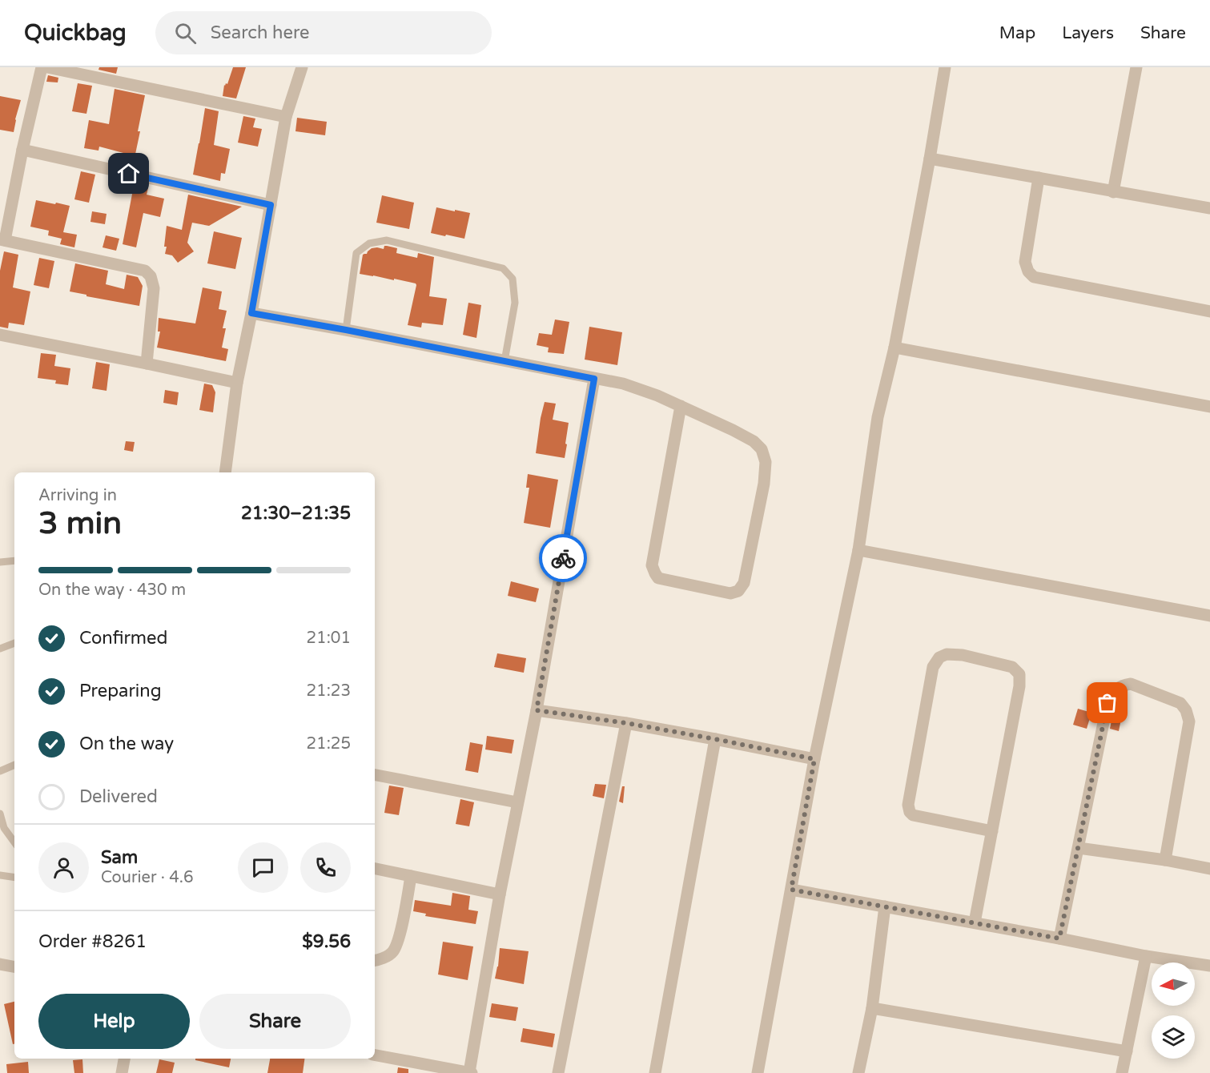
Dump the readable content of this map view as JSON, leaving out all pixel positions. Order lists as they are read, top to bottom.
{
  "north": "left",
  "page": {
    "header": "Quickbag",
    "search": "Search here",
    "nav": ["Map", "Layers", "Share"],
    "heading": ["3 min", "Arriving in", "21:30–21:35"],
    "panel": [
      "Sam",
      "Courier · 4.6",
      "Order #8261",
      "$9.56"
    ],
    "bar": "On the way · 430 m",
    "list": [
      ["Confirmed", "21:01"],
      ["Preparing", "21:23"],
      ["On the way", "21:25"],
      "Delivered"
    ],
    "buttons": ["Help", "Share"]
  }
}
